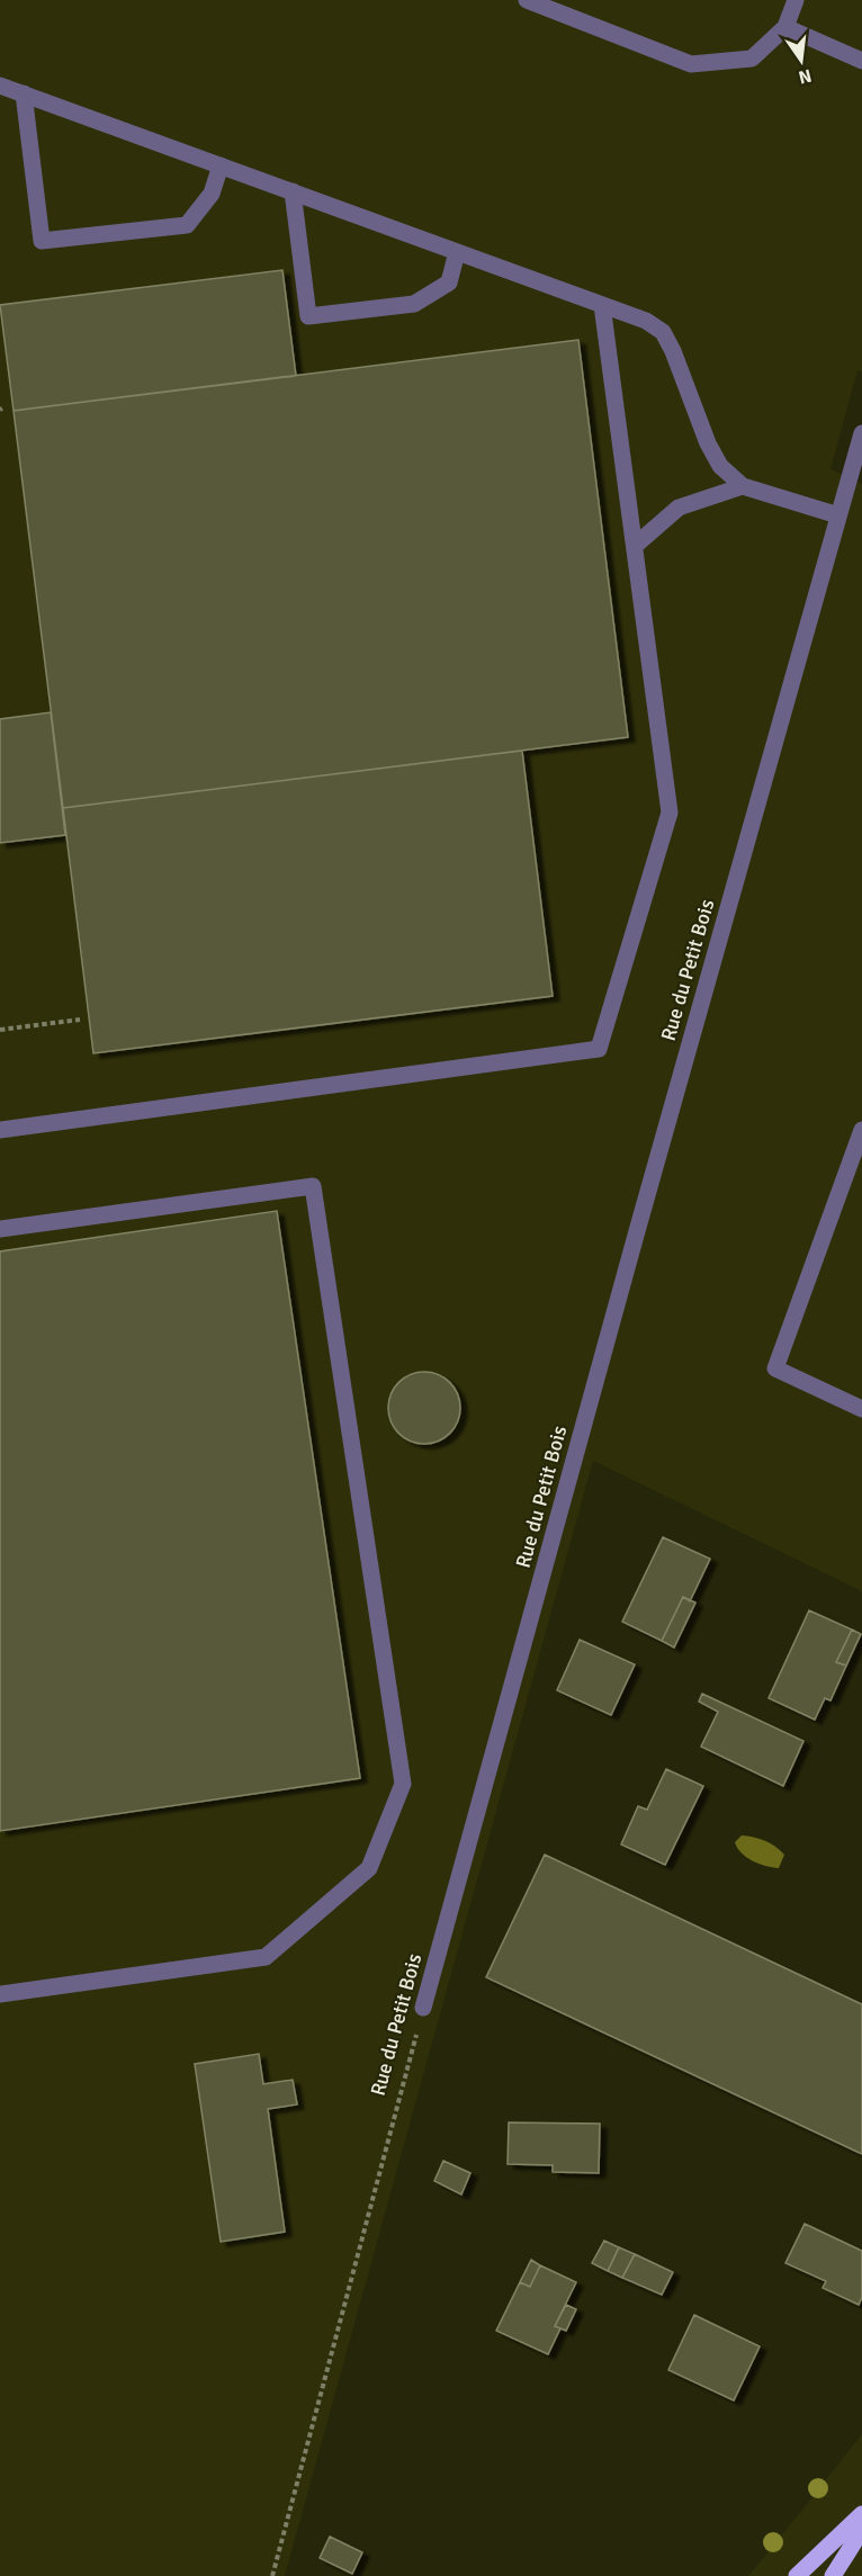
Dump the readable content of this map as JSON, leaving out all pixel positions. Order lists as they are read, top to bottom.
{
  "streets": {
    "street": ["Rue du Petit Bois"]
  },
  "north": "bottom"
}
